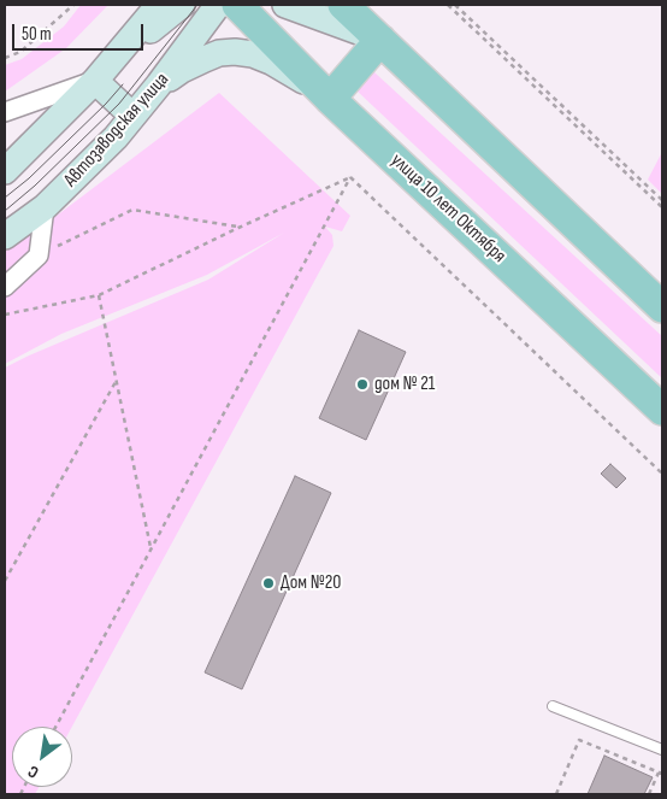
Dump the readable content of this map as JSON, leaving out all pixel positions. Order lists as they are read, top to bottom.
{
  "streets": {
    "main road": ["Автозаводская улица", "улица 10 лет Октября"]
  },
  "places": ["дом № 21", "Дом №20"],
  "scale_bar": "50 m",
  "north": "bottom left"
}
